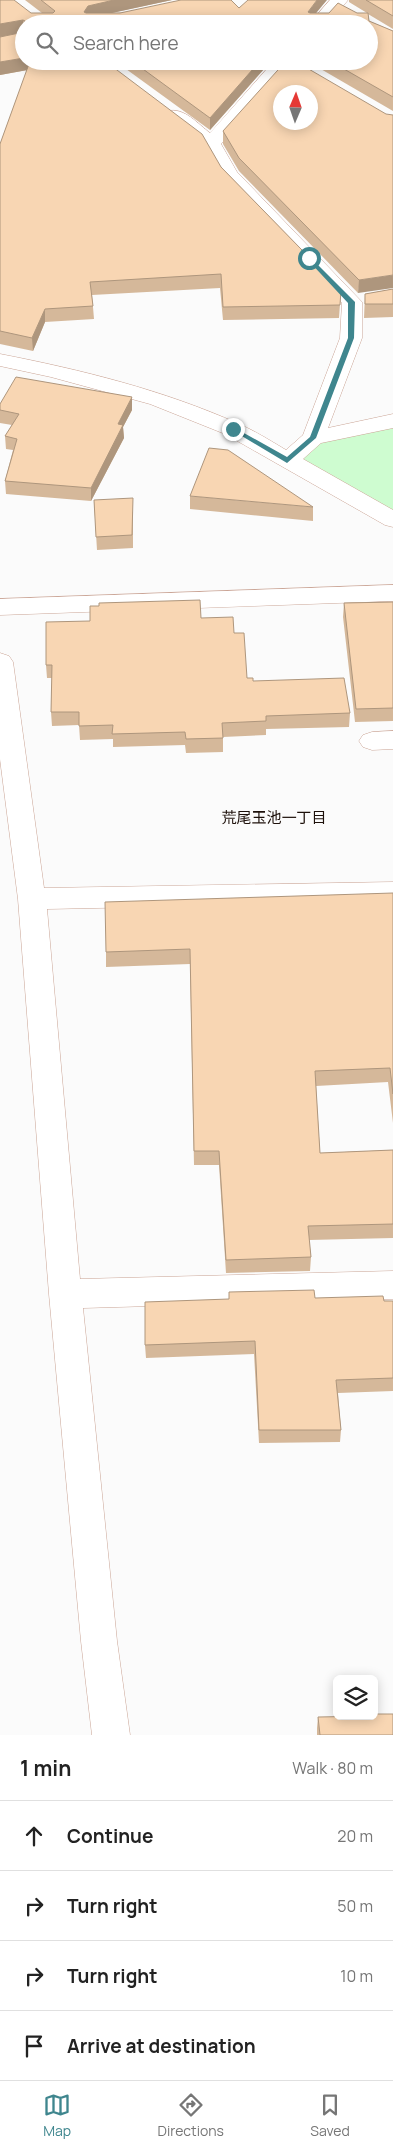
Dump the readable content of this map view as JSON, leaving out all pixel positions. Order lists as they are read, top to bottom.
{
  "districts": ["荒尾玉池一丁目"],
  "north": "top",
  "page": {
    "search": "Search here",
    "heading": ["1 min", "Walk · 80 m"],
    "list": [
      ["Continue", "20 m"],
      ["Turn right", "50 m"],
      ["Turn right", "10 m"],
      "Arrive at destination"
    ],
    "nav": ["Map", "Directions", "Saved"]
  }
}
